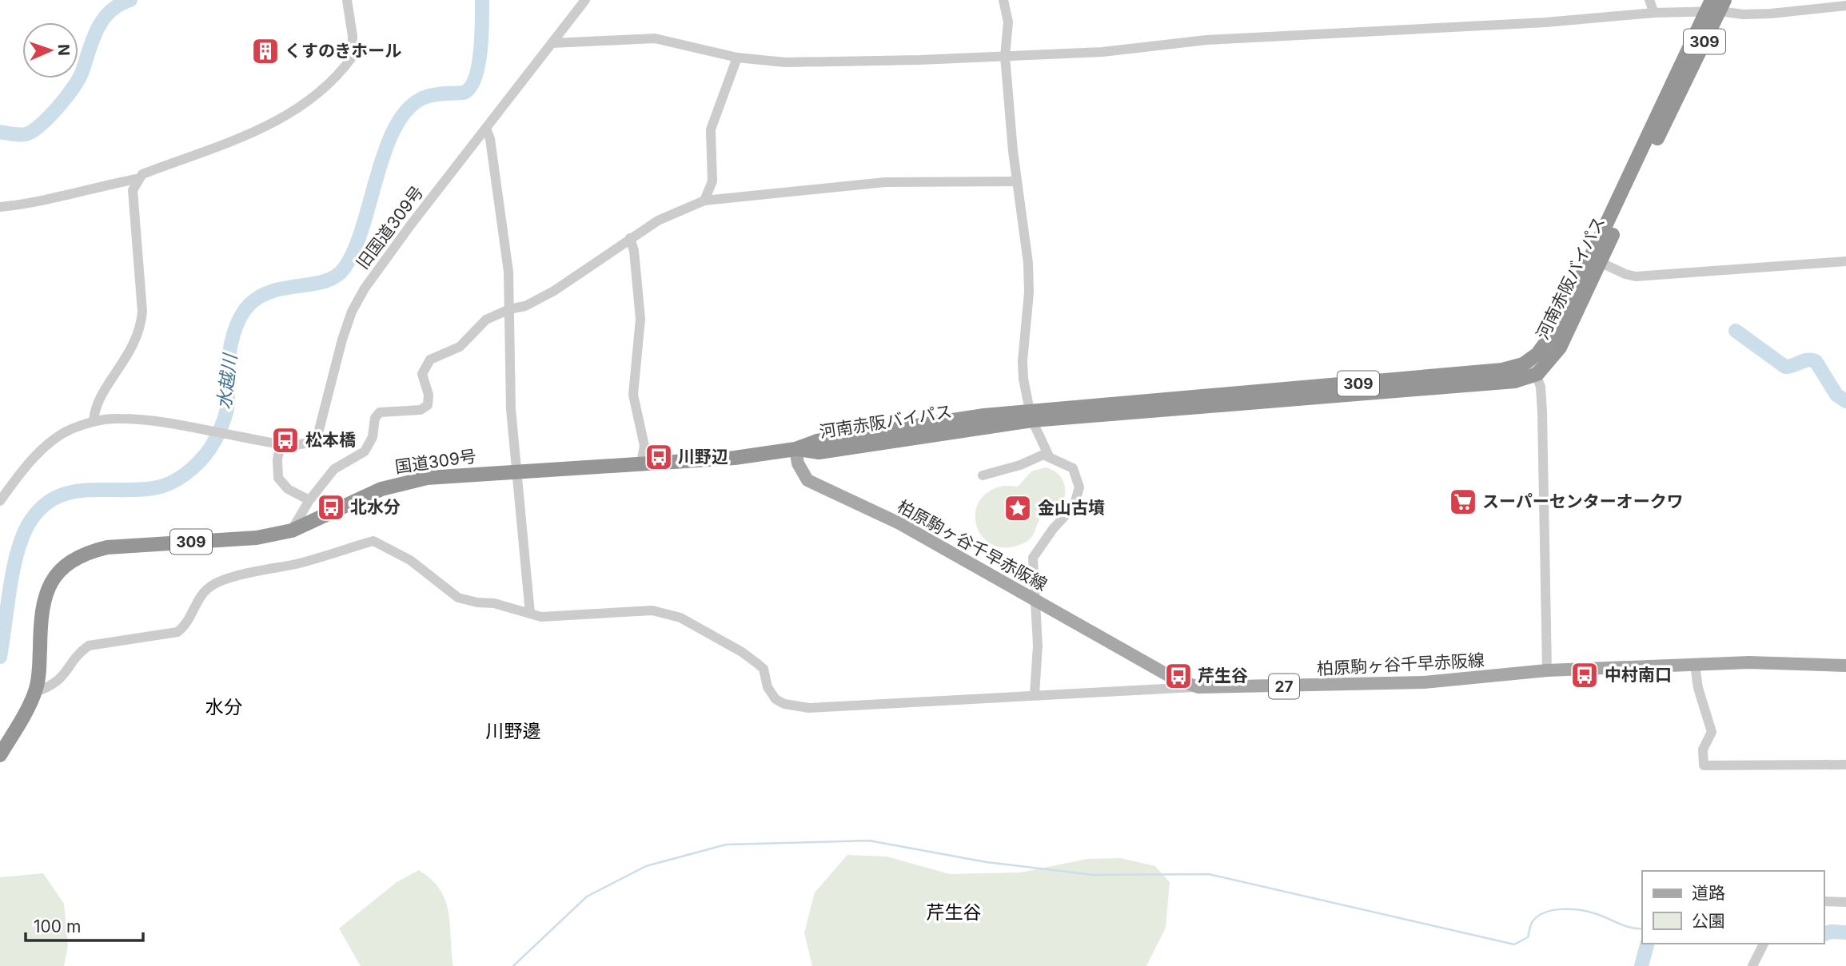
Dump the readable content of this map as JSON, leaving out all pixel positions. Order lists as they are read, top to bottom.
{
  "streets": {
    "highway": ["309", "河南赤阪バイパス", "国道309号"],
    "main road": ["柏原駒ヶ谷千早赤阪線", "27"],
    "street": ["旧国道309号"]
  },
  "crossings": [
    ["河南赤阪バイパス", "国道309号"],
    ["河南赤阪バイパス", "柏原駒ヶ谷千早赤阪線"],
    ["国道309号", "柏原駒ヶ谷千早赤阪線"]
  ],
  "districts": ["水分", "川野邊", "芹生谷"],
  "water": ["水越川"],
  "places": {
    "building": ["くすのきホール"],
    "bus stop": [
      "松本橋",
      "川野辺",
      "北水分",
      "中村南口",
      "芹生谷"
    ],
    "supermarket": ["スーパーセンターオークワ"],
    "place": ["金山古墳"]
  },
  "legend": ["道路", "公園"],
  "scale_bar": "100 m",
  "north": "right"
}
